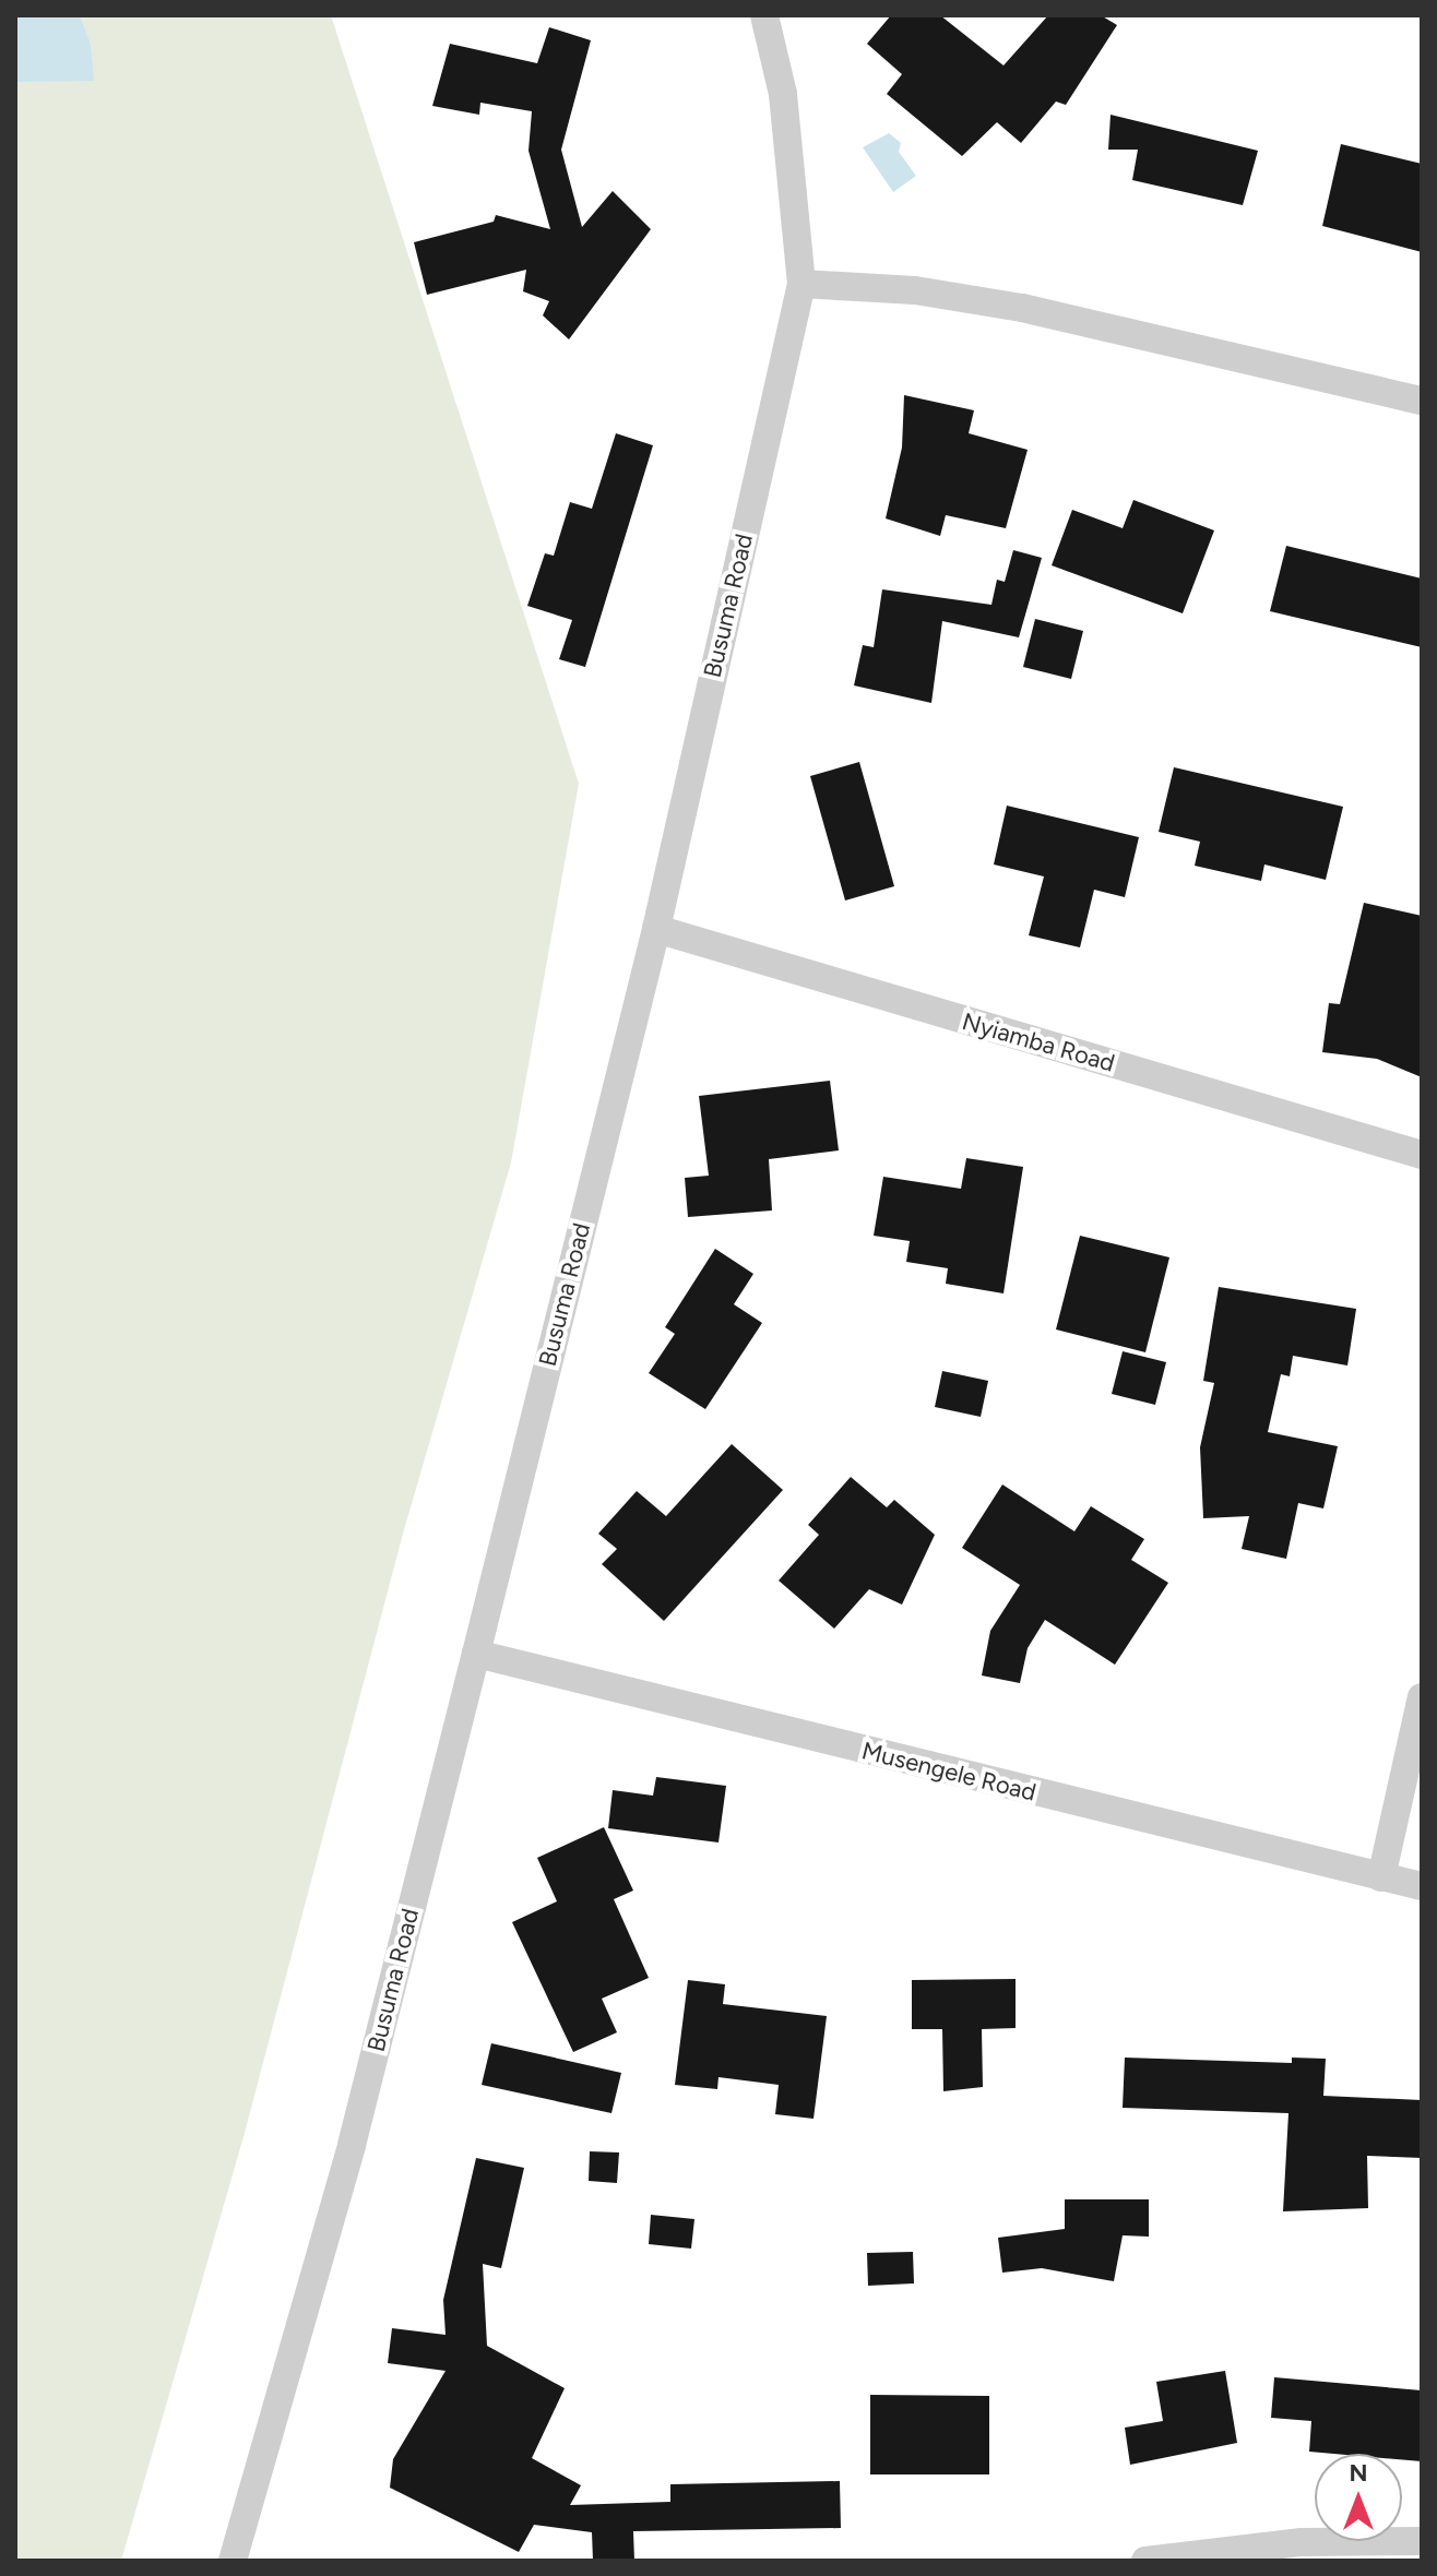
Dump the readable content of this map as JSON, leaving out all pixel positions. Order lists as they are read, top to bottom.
{
  "streets": {
    "street": ["Busuma Road", "Nyiamba Road", "Musengele Road"]
  },
  "crossings": [
    ["Busuma Road", "Nyiamba Road"],
    ["Busuma Road", "Musengele Road"]
  ],
  "north": "top"
}
